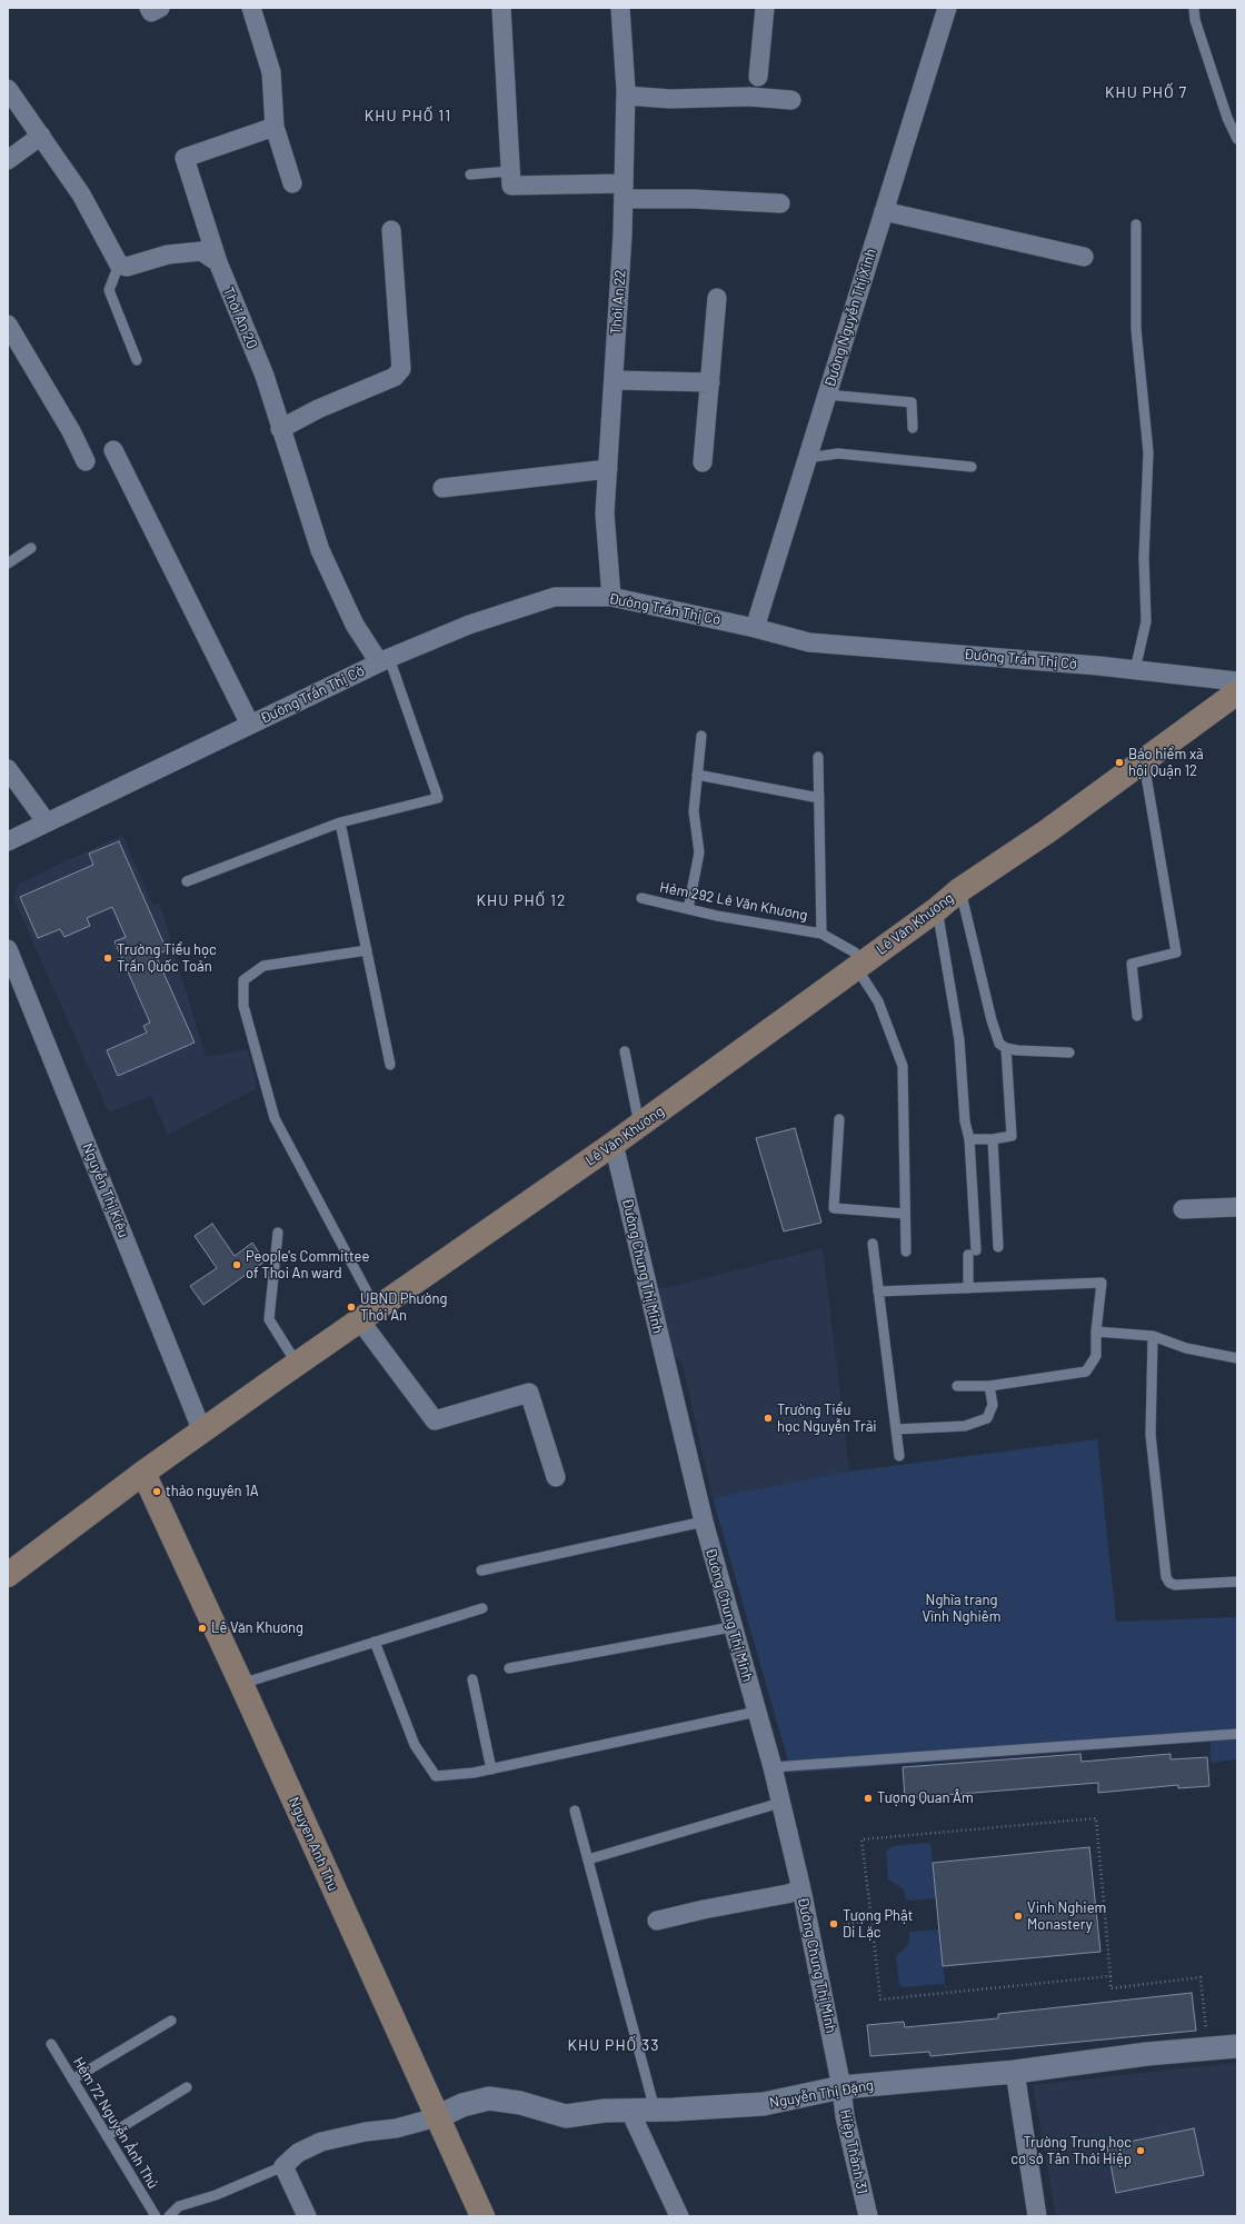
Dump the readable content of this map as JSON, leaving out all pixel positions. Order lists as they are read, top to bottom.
{
  "streets": {
    "main road": ["Lê Văn Khương", "Nguyen Anh Thu"],
    "street": [
      "Thới An 22",
      "Thới An 20",
      "Đường Nguyễn Thị Xinh",
      "Đường Trần Thị Cờ",
      "Nguyễn Thị Kiêu",
      "Đường Chung Thị Minh",
      "Nguyễn Thị Đặng",
      "Hiệp Thành 31"
    ],
    "lane": ["Hẻm 292 Lê Văn Khương", "Hẻm 72 Nguyễn Ảnh Thủ"]
  },
  "crossings": [
    ["Thới An 22", "Đường Trần Thị Cờ"],
    ["Thới An 20", "Đường Trần Thị Cờ"],
    ["Đường Nguyễn Thị Xinh", "Đường Trần Thị Cờ"],
    ["Hẻm 292 Lê Văn Khương", "Lê Văn Khương"],
    ["Lê Văn Khương", "Nguyễn Thị Kiêu"],
    ["Lê Văn Khương", "Đường Chung Thị Minh"],
    ["Lê Văn Khương", "Nguyen Anh Thu"],
    ["Đường Chung Thị Minh", "Nguyễn Thị Đặng"],
    ["Đường Chung Thị Minh", "Hiệp Thành 31"],
    ["Nguyen Anh Thu", "Nguyễn Thị Đặng"],
    ["Nguyễn Thị Đặng", "Hiệp Thành 31"]
  ],
  "districts": [
    "KHU PHỐ 7",
    "KHU PHỐ 11",
    "KHU PHỐ 12",
    "KHU PHỐ 33"
  ],
  "parks": ["Nghĩa trang Vĩnh Nghiêm"],
  "places": [
    "Bảo hiểm xã hội Quận 12",
    "Trường Tiểu học Trần Quốc Toản",
    "People's Committee of Thoi An ward",
    "UBND Phường Thới An",
    "Trường Tiểu học Nguyễn Trãi",
    "thảo nguyên 1A",
    "Lê Văn Khương",
    "Tượng Quan Âm",
    "Vinh Nghiem Monastery",
    "Tượng Phật Di Lặc",
    "Trường Trung học cơ sở Tân Thới Hiệp"
  ]
}
